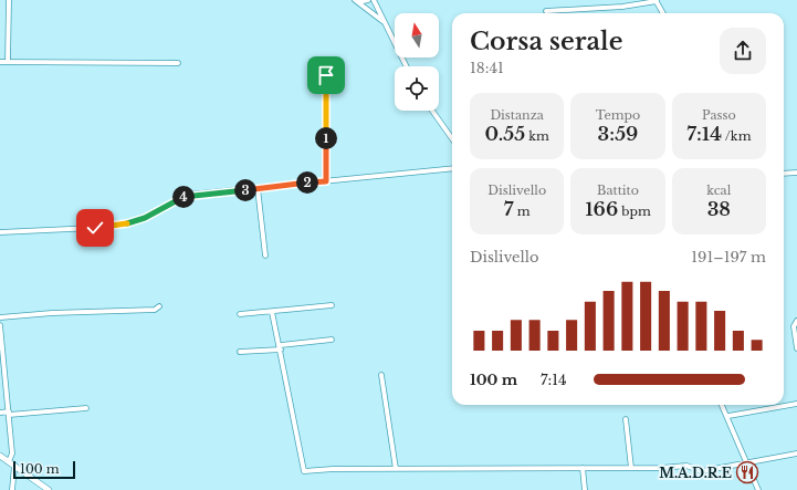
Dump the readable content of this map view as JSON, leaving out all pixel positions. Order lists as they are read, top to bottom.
{
  "places": {
    "restaurant": ["M.A.D.R.E"]
  },
  "scale_bar": "100 m",
  "north": "top",
  "page": {
    "heading": ["Corsa serale", "18:41"],
    "stats": [
      ["Distanza", "0.55 km"],
      ["Tempo", "3:59"],
      ["Passo", "7:14 /km"],
      ["Dislivello", "7 m"],
      ["Battito", "166 bpm"],
      ["kcal", "38"]
    ],
    "pins": [
      "1",
      "2",
      "3",
      "4"
    ],
    "chart": ["Dislivello", "191–197 m"],
    "list": [
      {
        "name": "100 m",
        "note": "7:14"
      }
    ],
    "scale": "100 m"
  }
}
